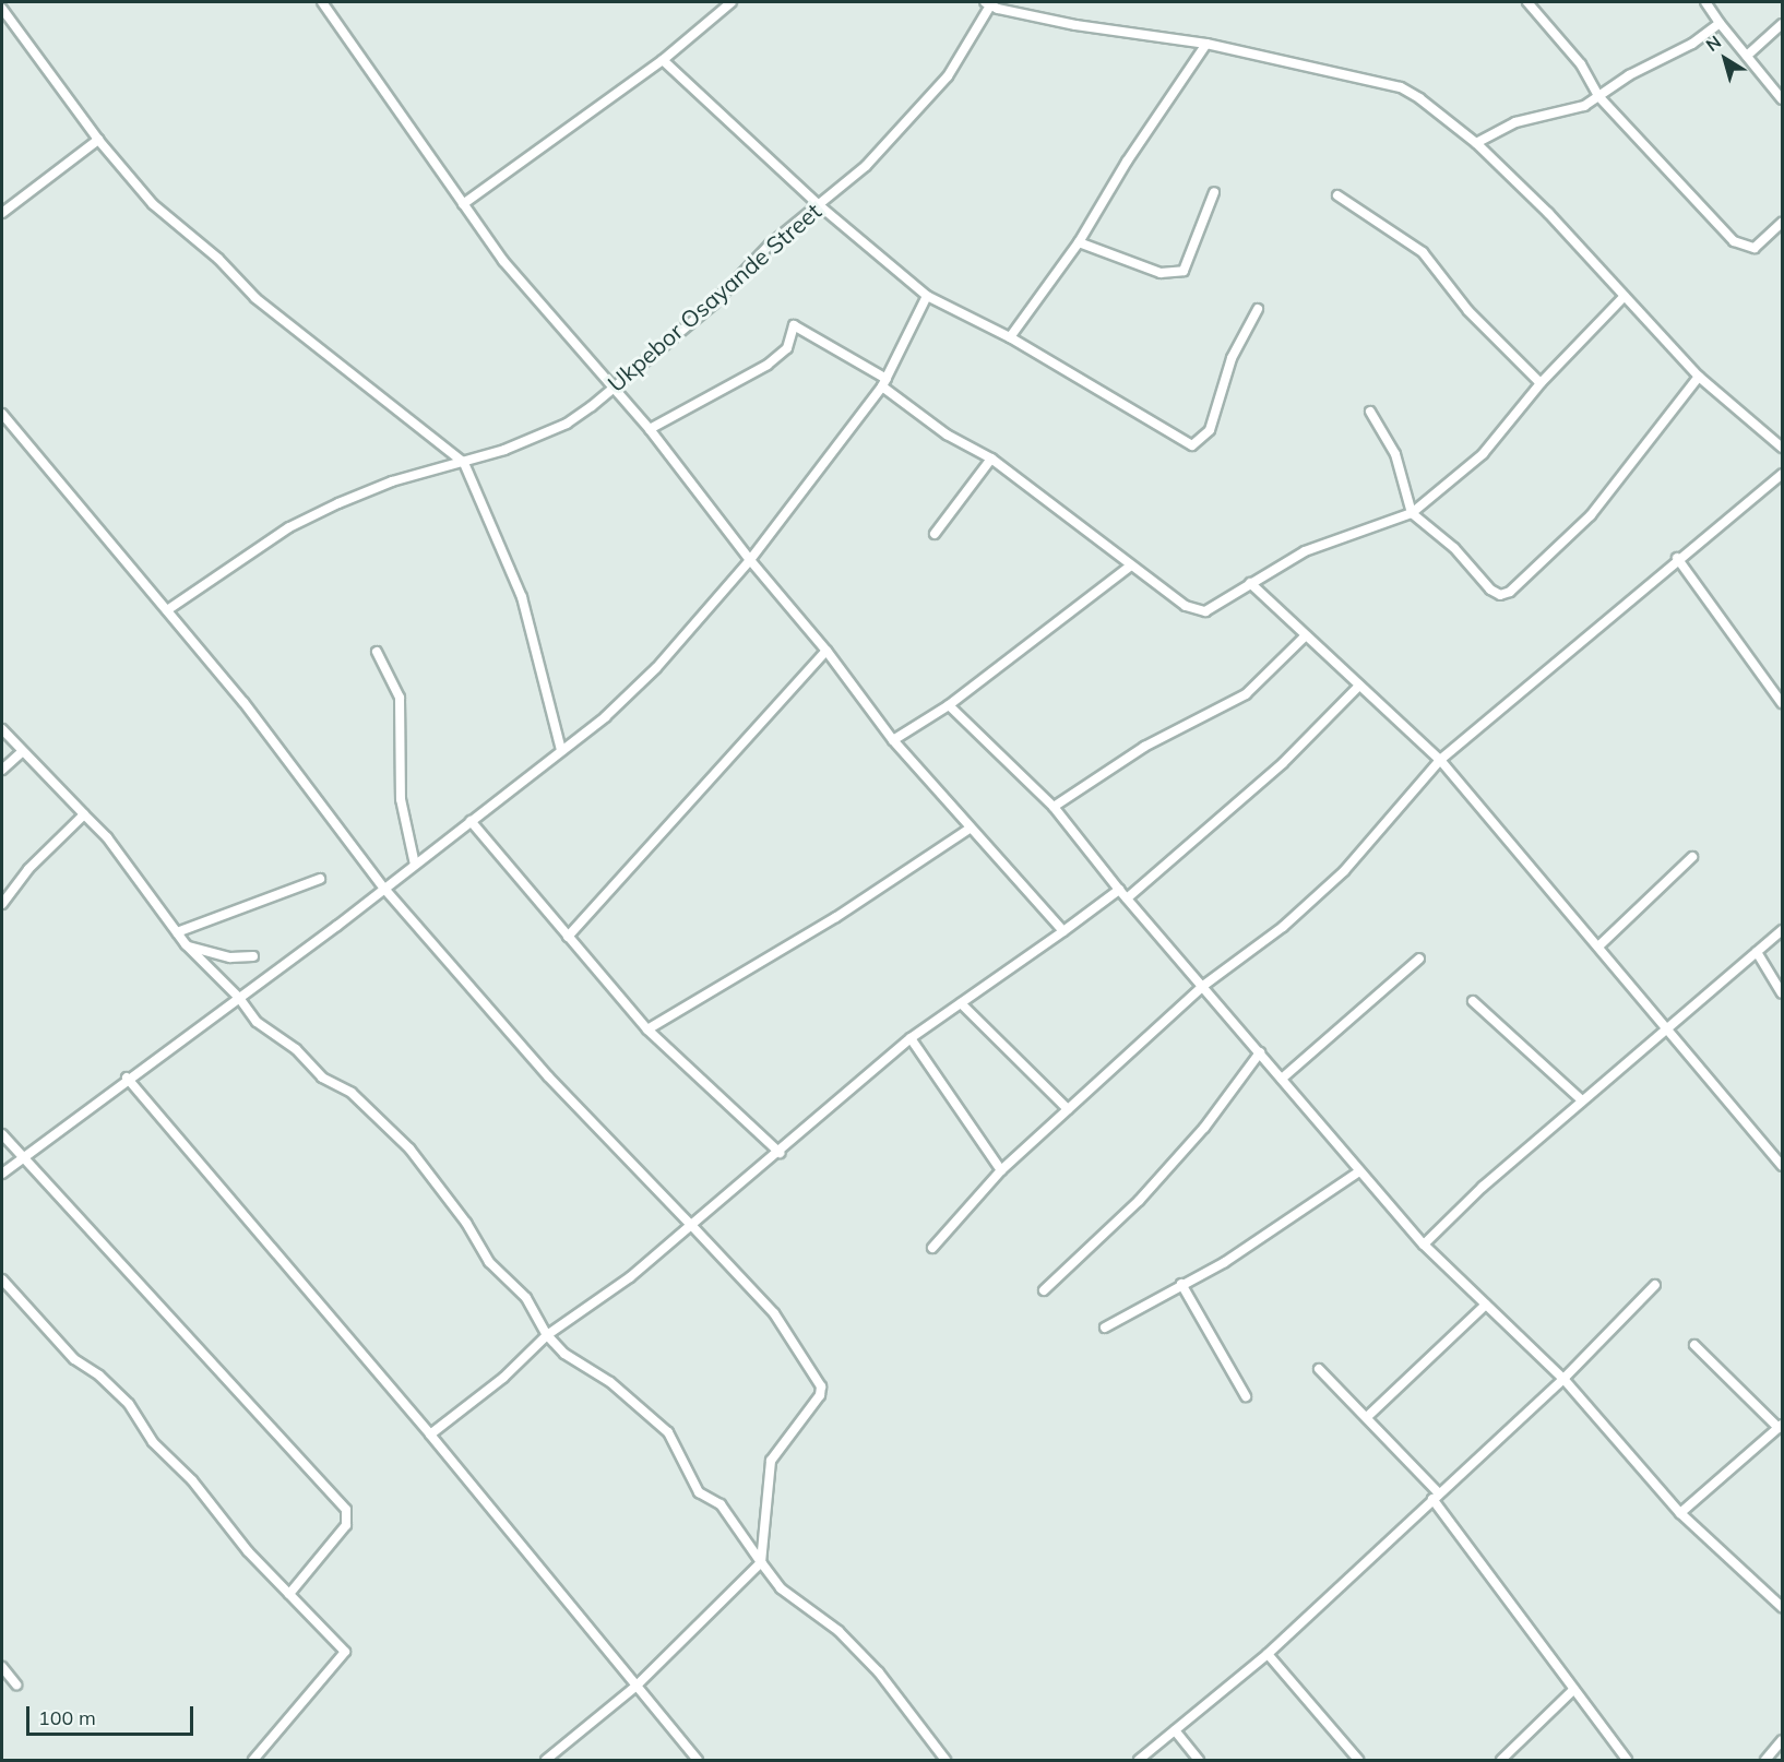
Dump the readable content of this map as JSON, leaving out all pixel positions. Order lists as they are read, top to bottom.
{
  "streets": {
    "street": ["Ukpebor Osayande Street"]
  },
  "scale_bar": "100 m",
  "north": "top left"
}
